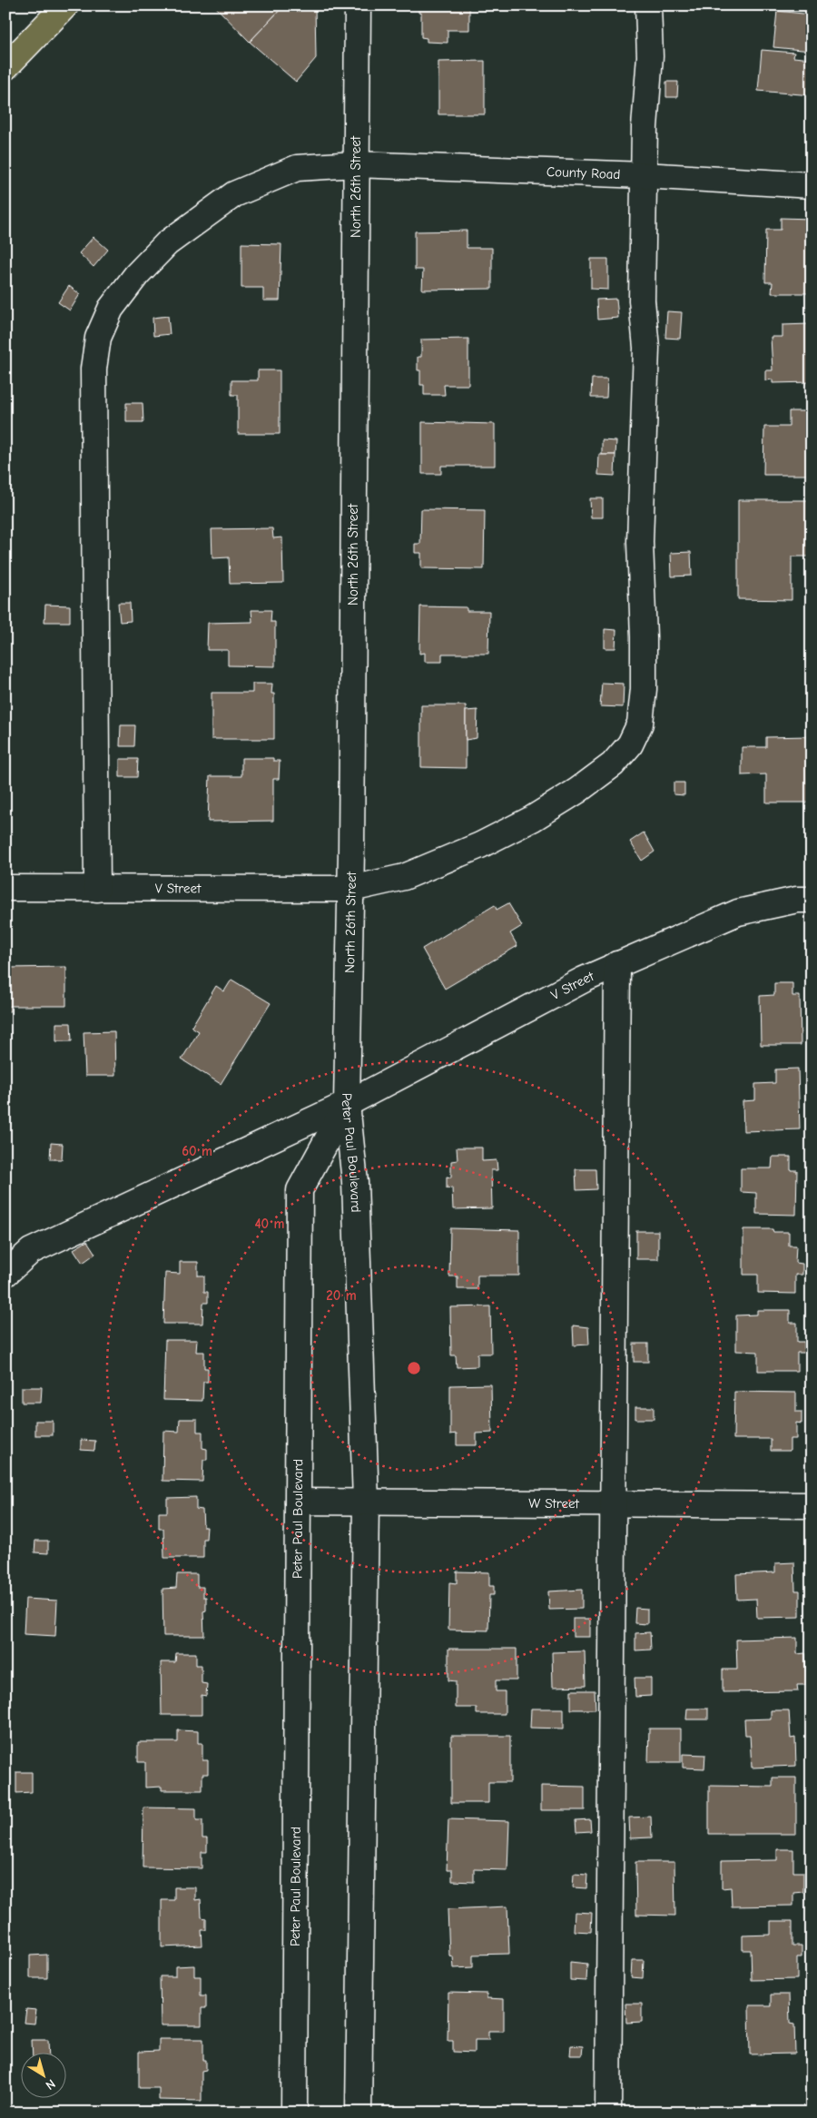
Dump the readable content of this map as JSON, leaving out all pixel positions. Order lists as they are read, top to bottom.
{
  "streets": {
    "street": [
      "County Road",
      "North 26th Street",
      "V Street",
      "Peter Paul Boulevard",
      "W Street"
    ]
  },
  "crossings": [
    ["County Road", "North 26th Street"],
    ["County Road", "V Street"],
    ["North 26th Street", "V Street"],
    ["North 26th Street", "Peter Paul Boulevard"],
    ["V Street", "Peter Paul Boulevard"],
    ["Peter Paul Boulevard", "W Street"]
  ],
  "north": "bottom right",
  "rings": ["60 m", "40 m", "20 m"]
}
